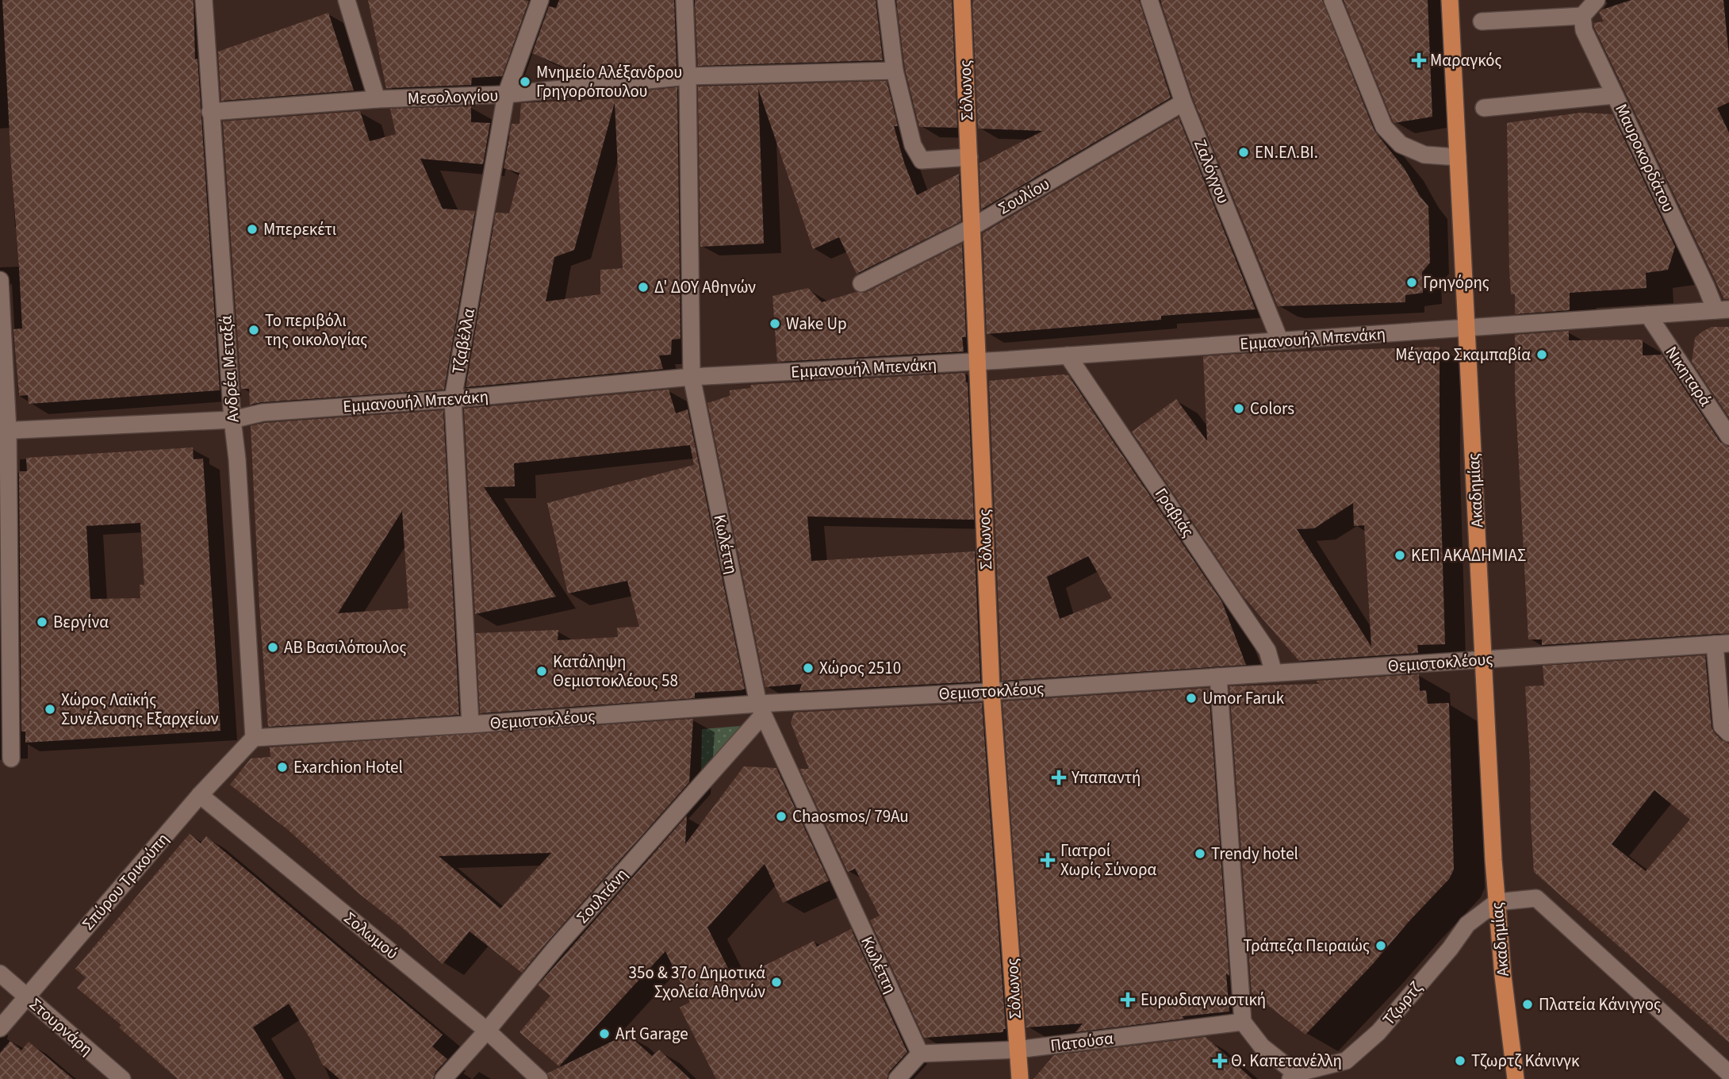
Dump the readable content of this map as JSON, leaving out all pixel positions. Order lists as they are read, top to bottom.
{
  "streets": {
    "main road": ["Σόλωνος", "Ακαδημίας"],
    "street": [
      "Μεσολογγίου",
      "Μαυροκορδάτου",
      "Ζαλόγγου",
      "Σουλίου",
      "Εμμανουήλ Μπενάκη",
      "Τζαβέλλα",
      "Ανδρέα Μεταξά",
      "Νικηταρά",
      "Γραβιάς",
      "Κωλέττη",
      "Θεμιστοκλέους",
      "Σπύρου Τρικούπη",
      "Σουλτάνη",
      "Σολωμού",
      "Τζωρτζ",
      "Στουρνάρη",
      "Πατούσα"
    ]
  },
  "crossings": [
    ["Σόλωνος", "Σουλίου"],
    ["Σόλωνος", "Εμμανουήλ Μπενάκη"],
    ["Σόλωνος", "Θεμιστοκλέους"],
    ["Σόλωνος", "Πατούσα"],
    ["Μεσολογγίου", "Τζαβέλλα"],
    ["Μεσολογγίου", "Ανδρέα Μεταξά"],
    ["Μεσολογγίου", "Κωλέττη"],
    ["Μαυροκορδάτου", "Εμμανουήλ Μπενάκη"],
    ["Ζαλόγγου", "Σουλίου"],
    ["Ζαλόγγου", "Εμμανουήλ Μπενάκη"],
    ["Εμμανουήλ Μπενάκη", "Τζαβέλλα"],
    ["Εμμανουήλ Μπενάκη", "Ανδρέα Μεταξά"],
    ["Εμμανουήλ Μπενάκη", "Νικηταρά"],
    ["Εμμανουήλ Μπενάκη", "Ακαδημίας"],
    ["Εμμανουήλ Μπενάκη", "Γραβιάς"],
    ["Εμμανουήλ Μπενάκη", "Κωλέττη"],
    ["Τζαβέλλα", "Θεμιστοκλέους"],
    ["Ανδρέα Μεταξά", "Θεμιστοκλέους"],
    ["Ανδρέα Μεταξά", "Σπύρου Τρικούπη"],
    ["Ακαδημίας", "Θεμιστοκλέους"],
    ["Ακαδημίας", "Τζωρτζ"],
    ["Γραβιάς", "Θεμιστοκλέους"],
    ["Κωλέττη", "Θεμιστοκλέους"],
    ["Κωλέττη", "Σουλτάνη"],
    ["Κωλέττη", "Πατούσα"],
    ["Θεμιστοκλέους", "Σπύρου Τρικούπη"],
    ["Θεμιστοκλέους", "Σουλτάνη"],
    ["Σπύρου Τρικούπη", "Σολωμού"],
    ["Σπύρου Τρικούπη", "Στουρνάρη"],
    ["Σουλτάνη", "Σολωμού"]
  ],
  "places": {
    "health": [
      "Μαραγκός",
      "Υπαπαντή",
      "Γιατροί Χωρίς Σύνορα",
      "Ευρωδιαγνωστική",
      "Θ. Καπετανέλλη"
    ],
    "other": [
      "Μνημείο Αλέξανδρου Γρηγορόπουλου",
      "ΕΝ.ΕΛ.ΒΙ.",
      "Μπερεκέτι",
      "Γρηγόρης",
      "Δ' ΔΟΥ Αθηνών",
      "Wake Up",
      "Το περιβόλι της οικολογίας",
      "Μέγαρο Σκαμπαβία",
      "Colors",
      "ΚΕΠ ΑΚΑΔΗΜΙΑΣ",
      "Βεργίνα",
      "ΑΒ Βασιλόπουλος",
      "Χώρος 2510",
      "Κατάληψη Θεμιστοκλέους 58",
      "Umor Faruk",
      "Χώρος Λαϊκής Συνέλευσης Εξαρχείων",
      "Exarchion Hotel",
      "Chaosmos/ 79Au",
      "Trendy hotel",
      "Τράπεζα Πειραιώς",
      "35ο & 37ο Δημοτικά Σχολεία Αθηνών",
      "Πλατεία Κάνιγγος",
      "Art Garage",
      "Τζωρτζ Κάνινγκ"
    ]
  }
}
